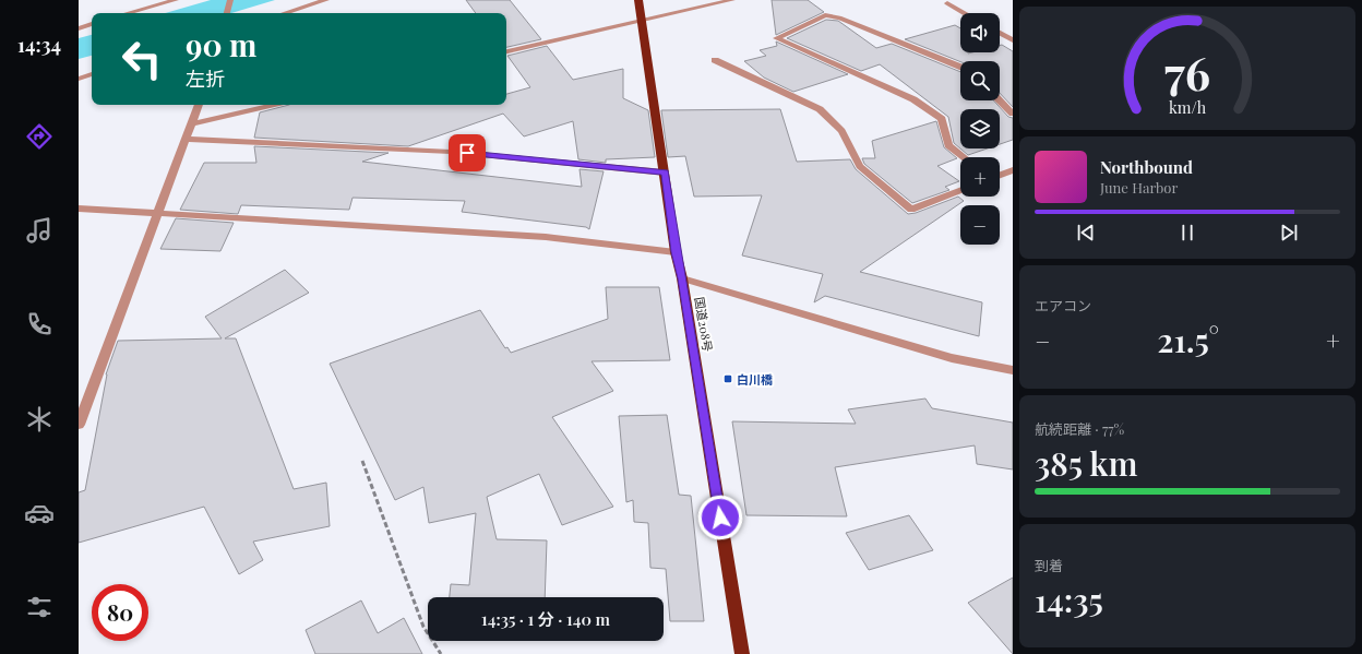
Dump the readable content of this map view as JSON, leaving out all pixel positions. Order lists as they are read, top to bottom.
{
  "streets": {
    "highway": ["国道208号"]
  },
  "places": {
    "transit": ["白川橋"]
  },
  "page": {
    "tabs": "14:34",
    "map_buttons": ["+", "−"],
    "turn": ["90 m", "左折"],
    "song": ["Northbound", "June Harbor"],
    "tile": [
      "エアコン",
      ["航続距離 · 77%", "385 km"],
      ["到着", "14:35"]
    ],
    "heat": ["−", "21.5°", "+"],
    "limit": "80",
    "trip": "14:35 · 1 分 · 140 m",
    "gauge": ["76", "km/h"]
  }
}
